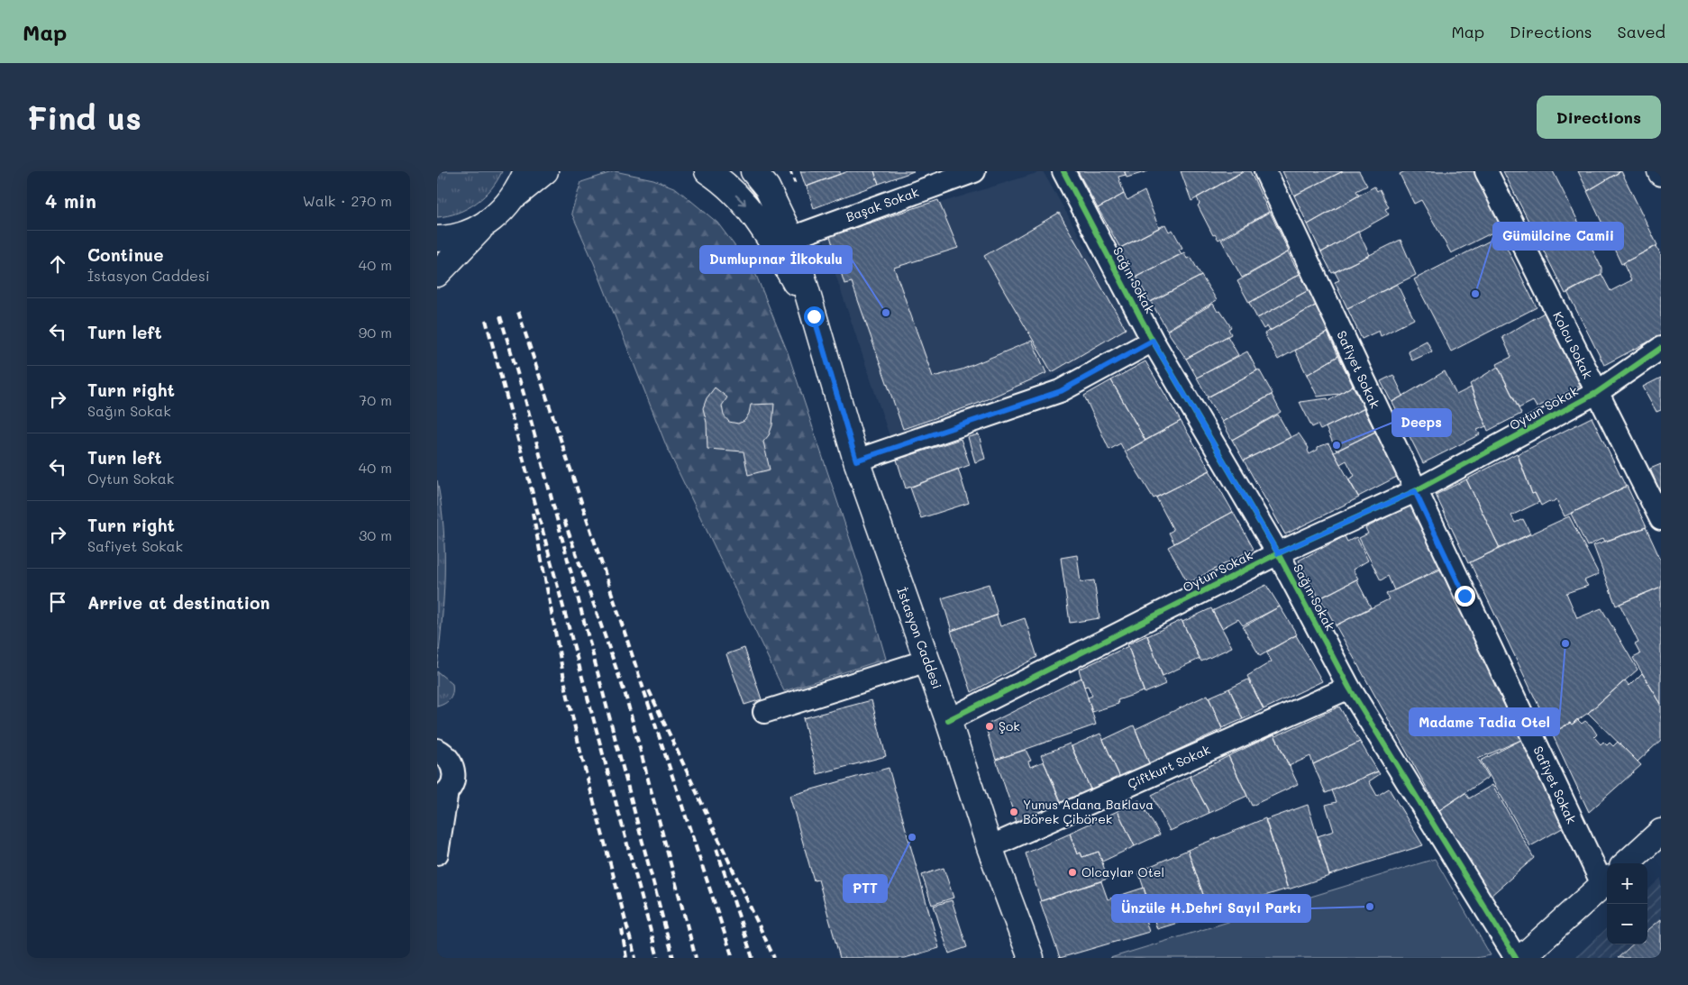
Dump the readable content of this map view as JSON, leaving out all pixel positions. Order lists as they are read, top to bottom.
{
  "streets": {
    "main road": ["İstasyon Caddesi"],
    "street": [
      "Başak Sokak",
      "Sağın Sokak",
      "Kolcu Sokak",
      "Safiyet Sokak",
      "Oytun Sokak",
      "Çiftkurt Sokak"
    ]
  },
  "crossings": [
    ["Sağın Sokak", "Oytun Sokak"],
    ["Sağın Sokak", "Çiftkurt Sokak"],
    ["Kolcu Sokak", "Oytun Sokak"],
    ["Safiyet Sokak", "Oytun Sokak"],
    ["Oytun Sokak", "İstasyon Caddesi"],
    ["İstasyon Caddesi", "Çiftkurt Sokak"]
  ],
  "places": [
    "Gümülcine Camii",
    "Dumlupınar İlkokulu",
    "Deeps",
    "Madame Tadia Otel",
    "Şok",
    "Yunus Adana Baklava Börek Çibörek",
    "PTT",
    "Olcaylar Otel",
    "Ünzüle H.Dehri Sayıl Parkı"
  ],
  "page": {
    "header": "Map",
    "nav": ["Map", "Directions", "Saved"],
    "buttons": "Directions",
    "title": "Find us",
    "heading": ["4 min", "Walk · 270 m"],
    "list": [
      ["Continue", "İstasyon Caddesi", "40 m"],
      ["Turn left", "90 m"],
      ["Turn right", "Sağın Sokak", "70 m"],
      ["Turn left", "Oytun Sokak", "40 m"],
      ["Turn right", "Safiyet Sokak", "30 m"],
      "Arrive at destination"
    ],
    "map_buttons": ["+", "−"]
  }
}
